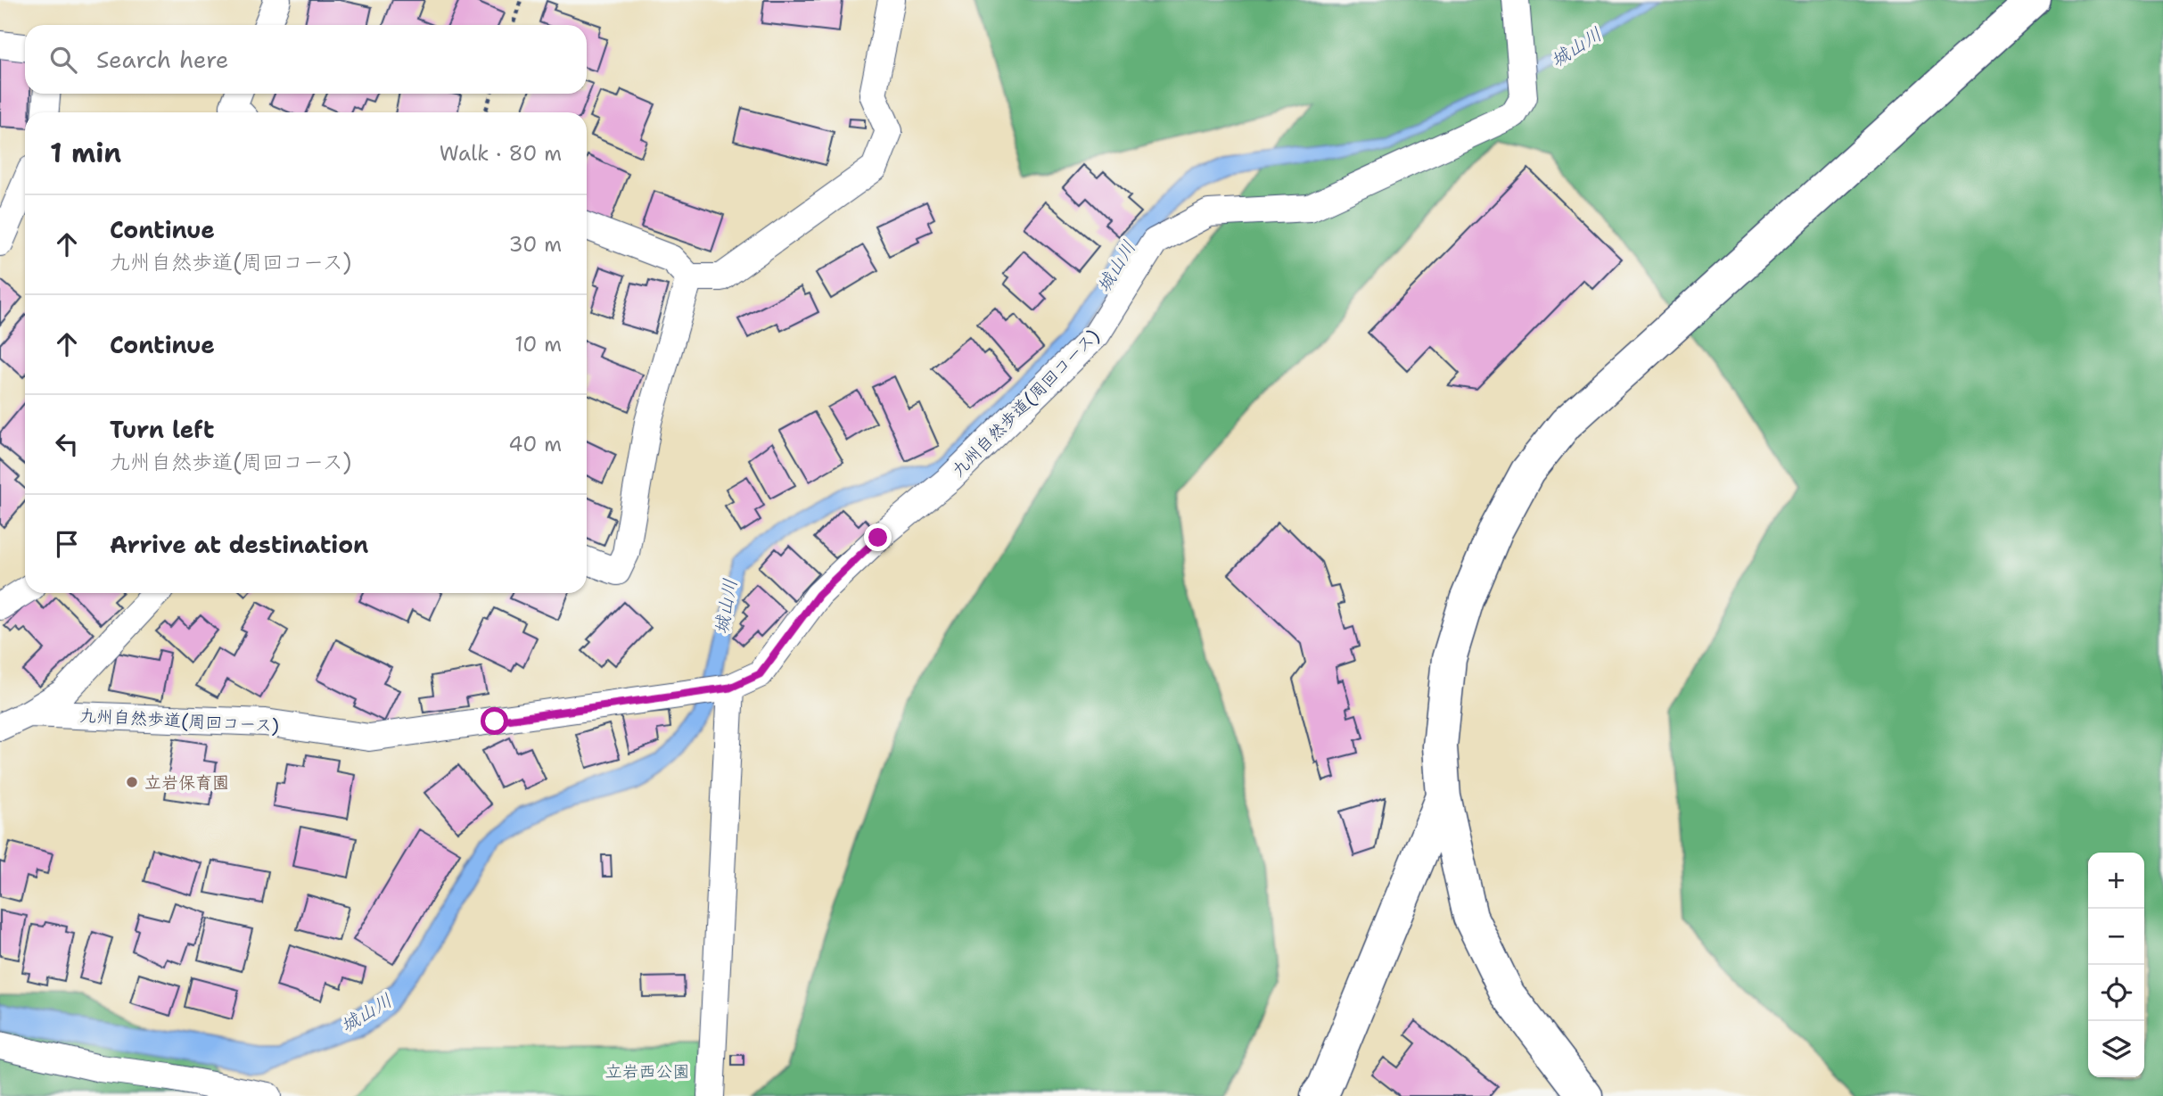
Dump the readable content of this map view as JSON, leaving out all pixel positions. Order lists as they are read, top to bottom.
{
  "streets": {
    "street": ["九州自然歩道(周回コース)"]
  },
  "water": ["城山川"],
  "parks": ["立岩西公園"],
  "places": ["立岩保育園"],
  "page": {
    "search": "Search here",
    "heading": ["1 min", "Walk · 80 m"],
    "list": [
      ["Continue", "九州自然歩道(周回コース)", "30 m"],
      ["Continue", "10 m"],
      ["Turn left", "九州自然歩道(周回コース)", "40 m"],
      "Arrive at destination"
    ],
    "map_buttons": ["+", "−"]
  }
}
